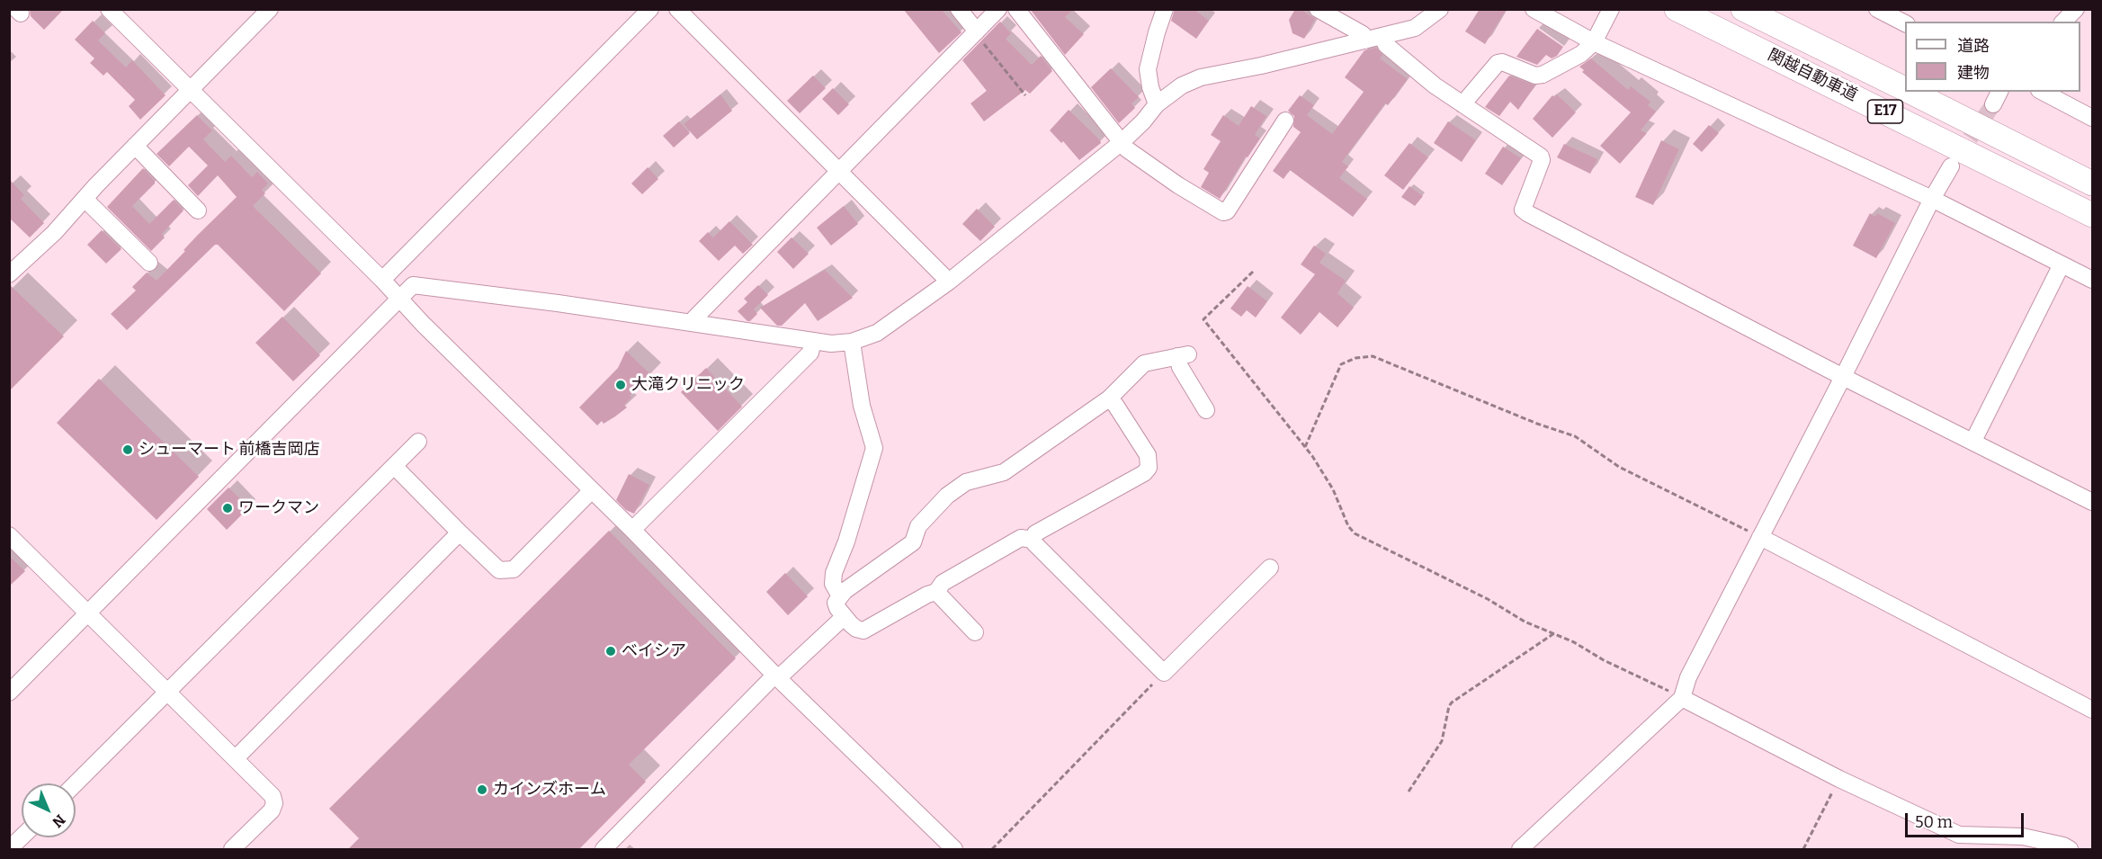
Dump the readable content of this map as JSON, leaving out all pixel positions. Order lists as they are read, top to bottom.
{
  "streets": {
    "highway": ["関越自動車道", "E17"]
  },
  "places": [
    "大滝クリニック",
    "シューマート 前橋吉岡店",
    "ワークマン",
    "ベイシア",
    "カインズホーム"
  ],
  "legend": ["道路", "建物"],
  "scale_bar": "50 m",
  "north": "bottom right"
}
